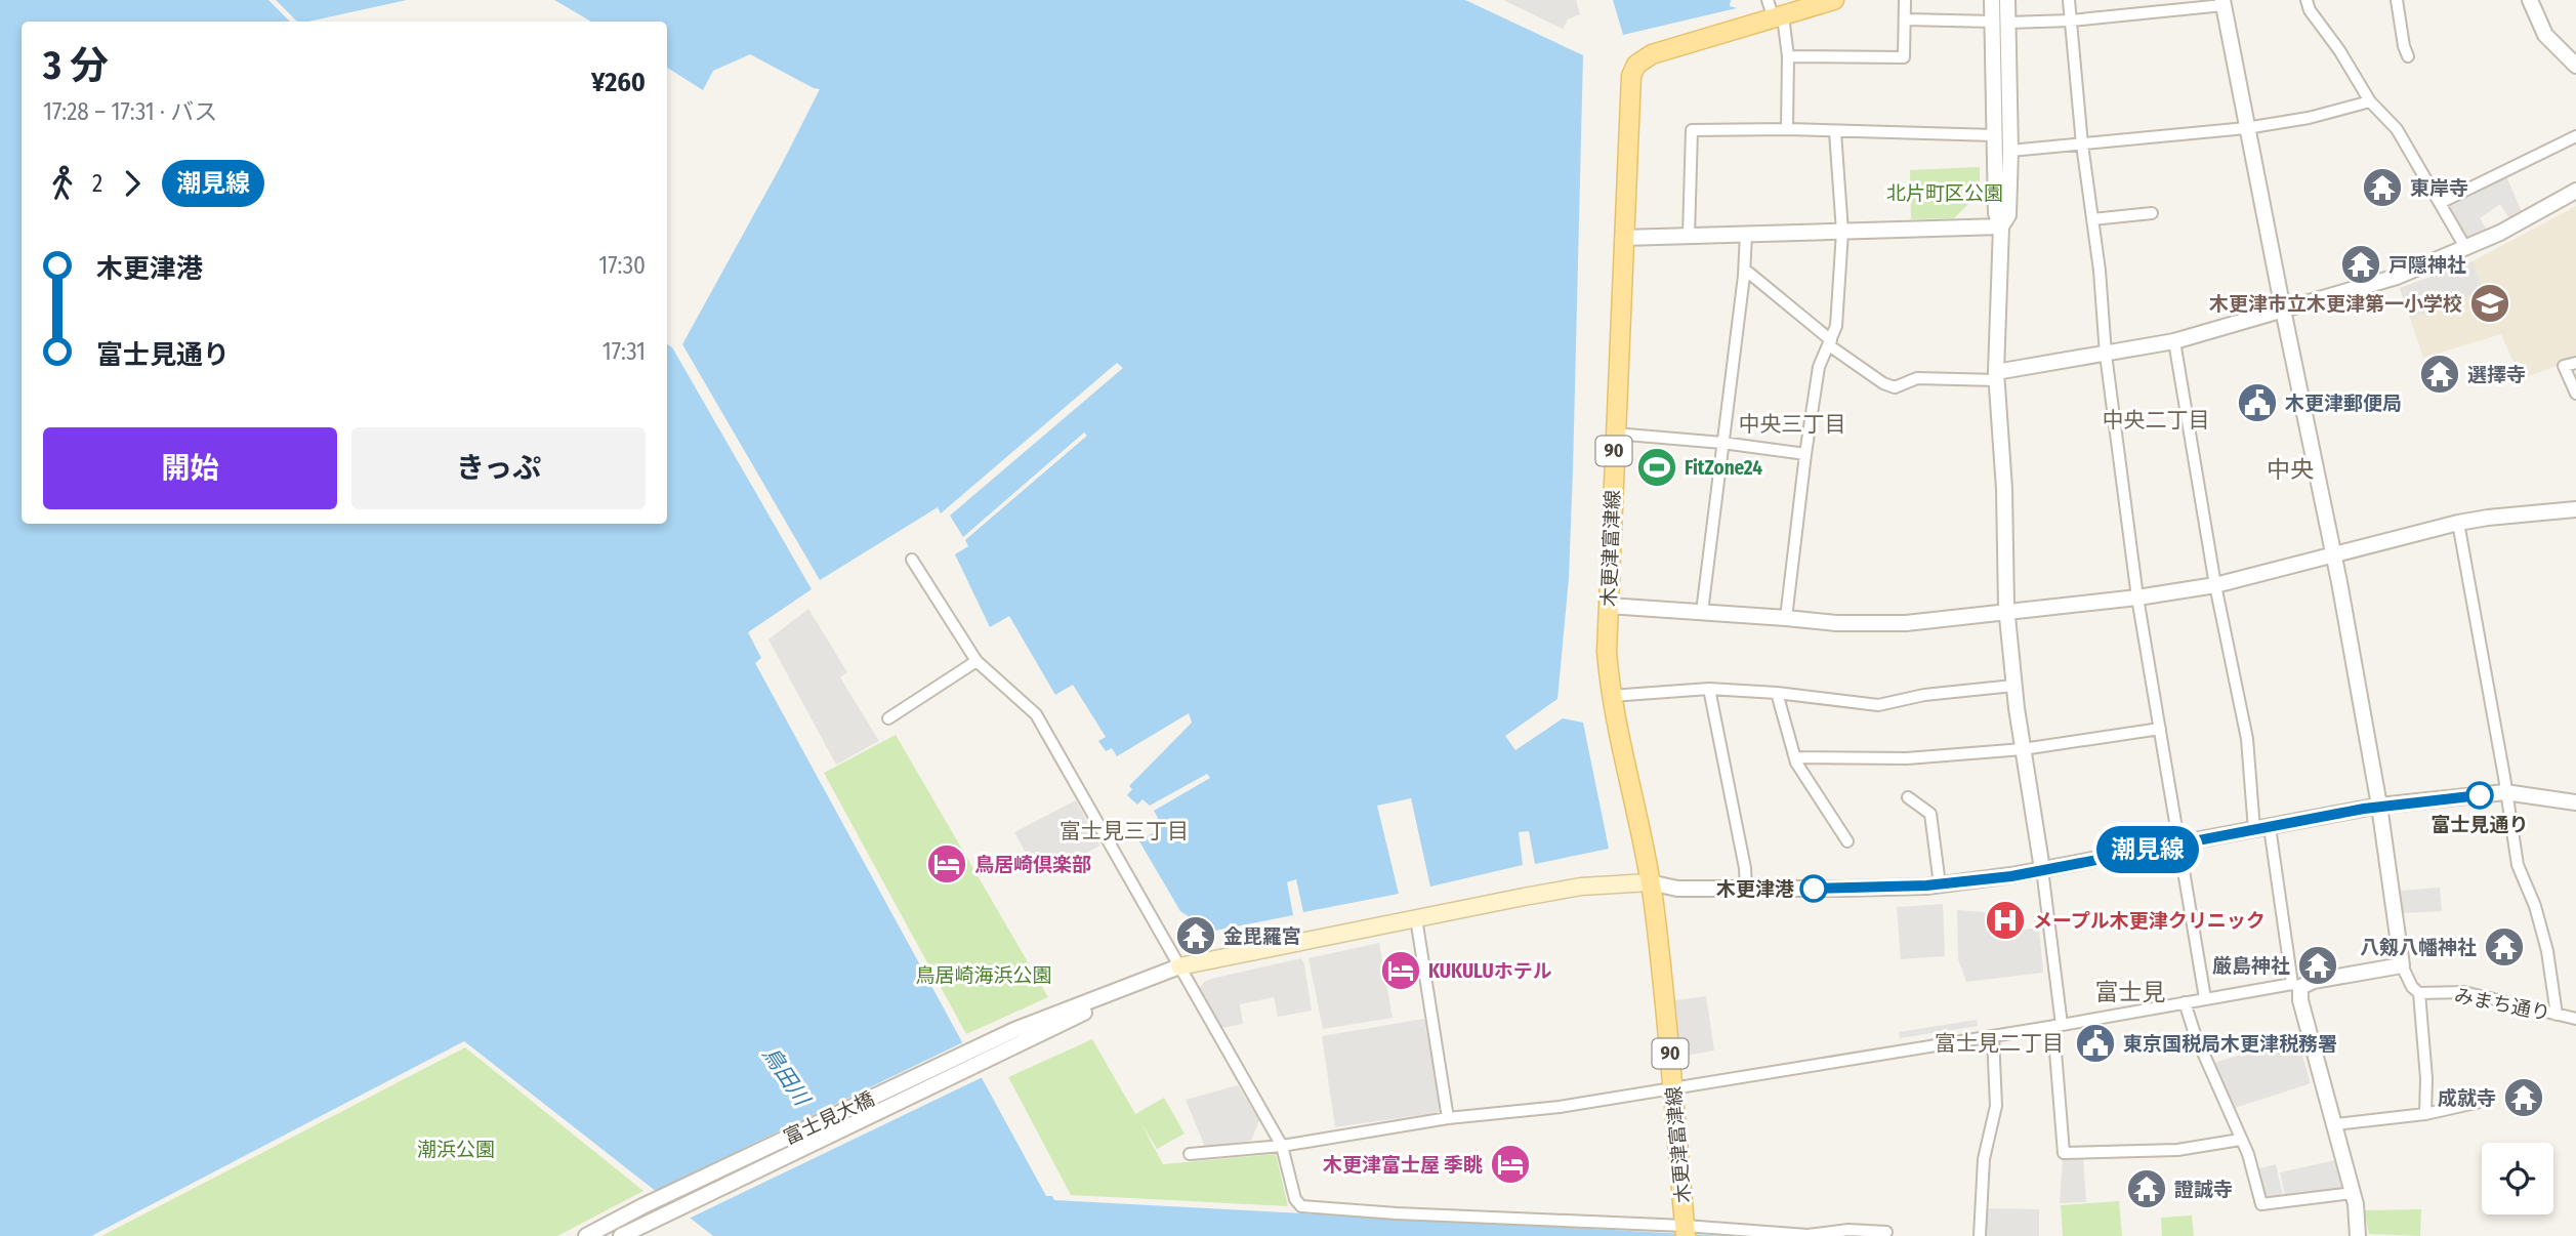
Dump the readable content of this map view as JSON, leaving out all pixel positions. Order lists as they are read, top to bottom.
{
  "streets": {
    "main road": ["90", "木更津富津線"],
    "street": ["みまち通り", "富士見大橋"]
  },
  "districts": [
    "中央二丁目",
    "中央三丁目",
    "中央",
    "富士見三丁目",
    "富士見",
    "富士見二丁目"
  ],
  "water": ["鳥田川"],
  "parks": ["北片町区公園", "鳥居崎海浜公園", "潮浜公園"],
  "places": {
    "temple": [
      "東岸寺",
      "戸隠神社",
      "選擇寺",
      "金毘羅宮",
      "八剱八幡神社",
      "厳島神社",
      "成就寺",
      "證誠寺"
    ],
    "school or university": ["木更津市立木更津第一小学校"],
    "public building": ["木更津郵便局", "東京国税局木更津税務署"],
    "sports": ["FitZone24"],
    "other": ["富士見通り", "木更津港"],
    "hotel": ["鳥居崎倶楽部", "KUKULUホテル", "木更津富士屋 季眺"],
    "hospital": ["メープル木更津クリニック"]
  },
  "lines": ["bus line 潮見線"],
  "page": {
    "on_map": "潮見線",
    "heading": ["3 分", "17:28 – 17:31 · バス", "¥260"],
    "legs": ["2", "潮見線"],
    "list": [
      {
        "name": "木更津港",
        "value": "17:30"
      },
      {
        "name": "富士見通り",
        "value": "17:31"
      }
    ],
    "buttons": ["開始", "きっぷ"]
  }
}
